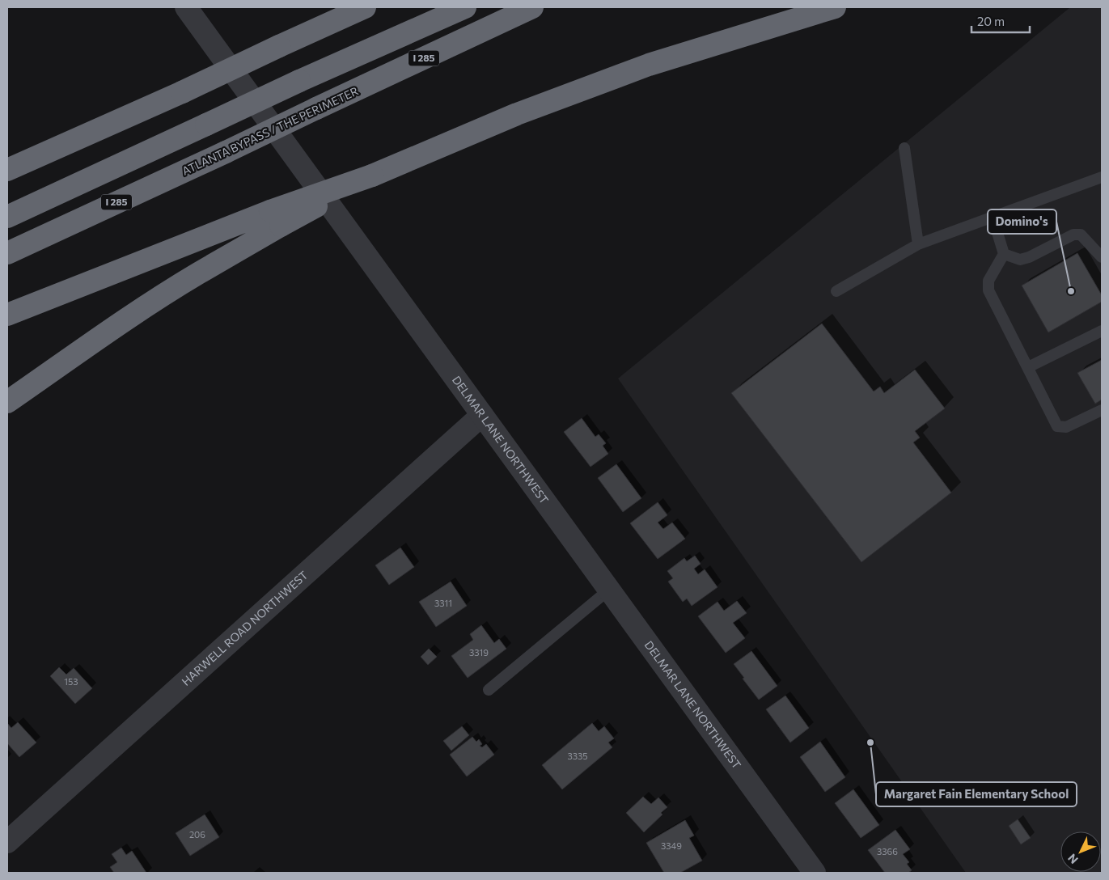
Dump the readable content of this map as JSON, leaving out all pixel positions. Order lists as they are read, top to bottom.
{
  "streets": {
    "highway": ["I 285", "ATLANTA BYPASS / THE PERIMETER"],
    "street": ["DELMAR LANE NORTHWEST", "HARWELL ROAD NORTHWEST"]
  },
  "crossings": [
    ["DELMAR LANE NORTHWEST", "HARWELL ROAD NORTHWEST"]
  ],
  "places": ["Domino's", "Margaret Fain Elementary School"],
  "house_numbers": [
    "3311",
    "3319",
    "153",
    "3335",
    "206",
    "3349",
    "3366"
  ],
  "scale_bar": "20 m",
  "north": "bottom left"
}
